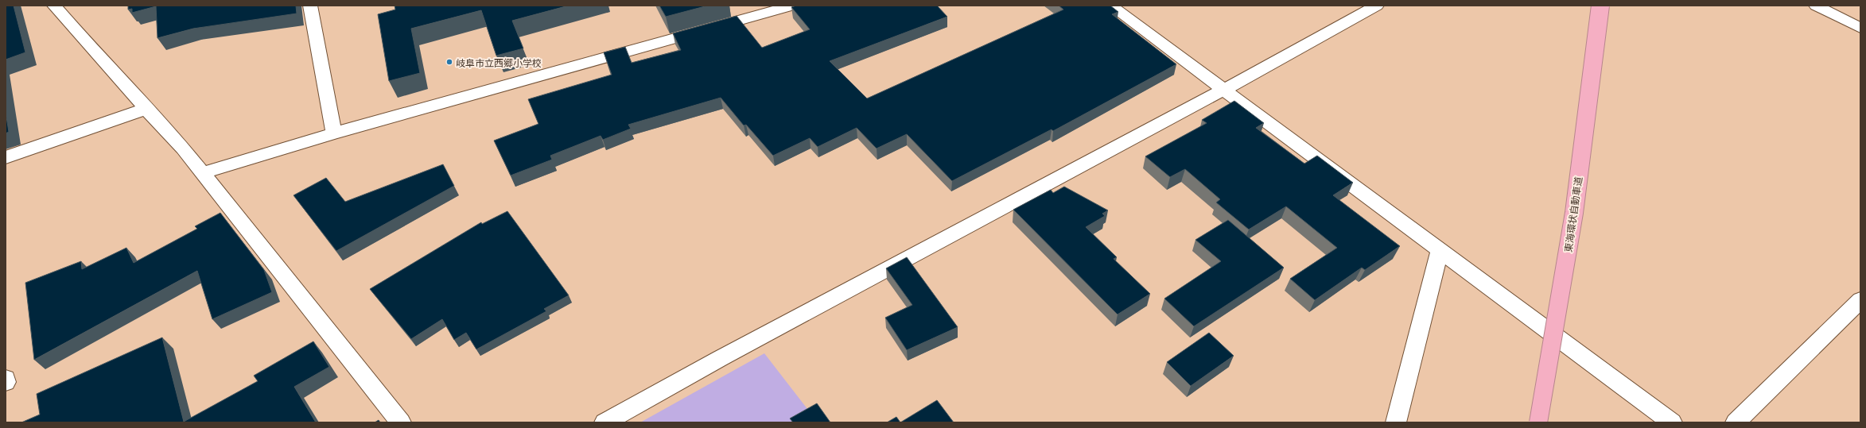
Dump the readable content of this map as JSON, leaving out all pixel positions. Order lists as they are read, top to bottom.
{
  "streets": {
    "highway": ["東海環状自動車道"]
  },
  "places": ["岐阜市立西郷小学校"]
}
